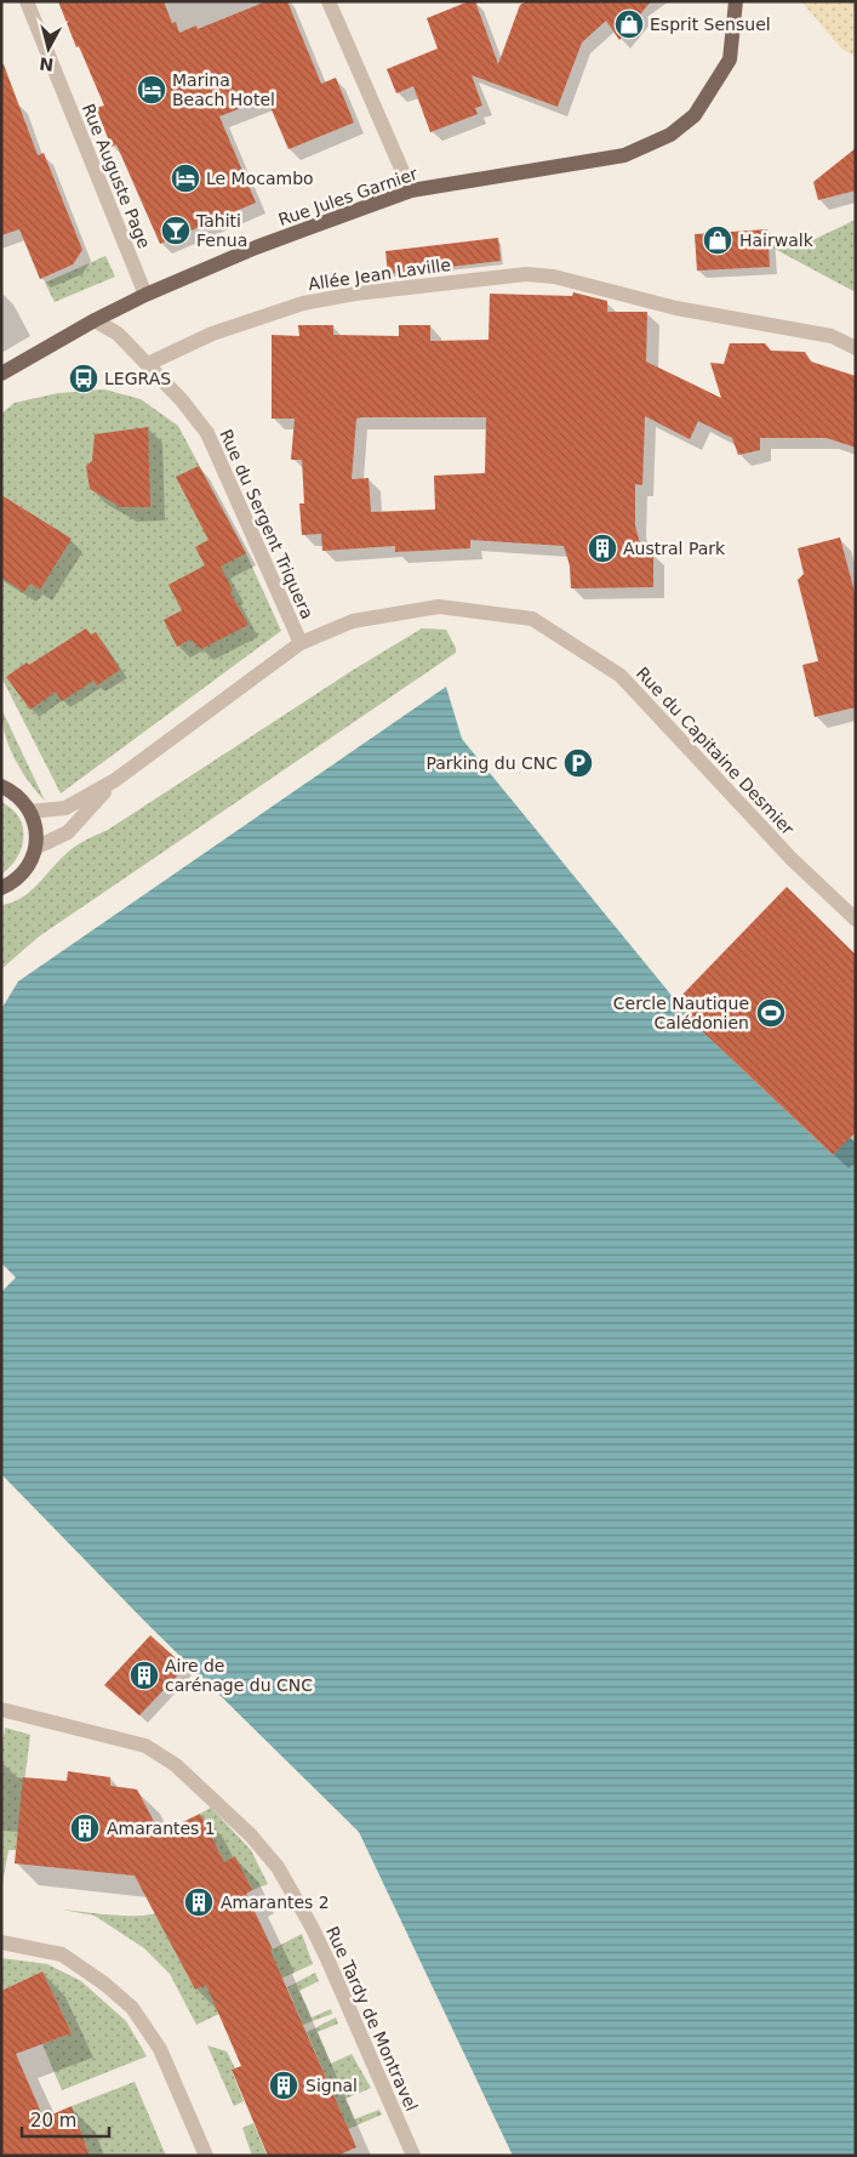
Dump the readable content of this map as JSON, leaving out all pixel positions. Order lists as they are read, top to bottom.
{
  "streets": {
    "main road": ["Rue Jules Garnier"],
    "street": [
      "Rue Auguste Page",
      "Allée Jean Laville",
      "Rue du Sergent Triquera",
      "Rue du Capitaine Desmier",
      "Rue Tardy de Montravel"
    ]
  },
  "crossings": [
    ["Rue Auguste Page", "Rue Jules Garnier"],
    ["Rue Jules Garnier", "Rue du Sergent Triquera"],
    ["Allée Jean Laville", "Rue du Sergent Triquera"],
    ["Rue du Sergent Triquera", "Rue du Capitaine Desmier"]
  ],
  "places": {
    "shop": ["Esprit Sensuel", "Hairwalk"],
    "hotel": ["Marina Beach Hotel", "Le Mocambo"],
    "bar": ["Tahiti Fenua"],
    "bus stop": ["LEGRAS"],
    "building": [
      "Austral Park",
      "Aire de carénage du CNC",
      "Amarantes 1",
      "Amarantes 2",
      "Signal"
    ],
    "parking": ["Parking du CNC"],
    "sports": ["Cercle Nautique Calédonien"]
  },
  "scale_bar": "20 m",
  "north": "bottom"
}
